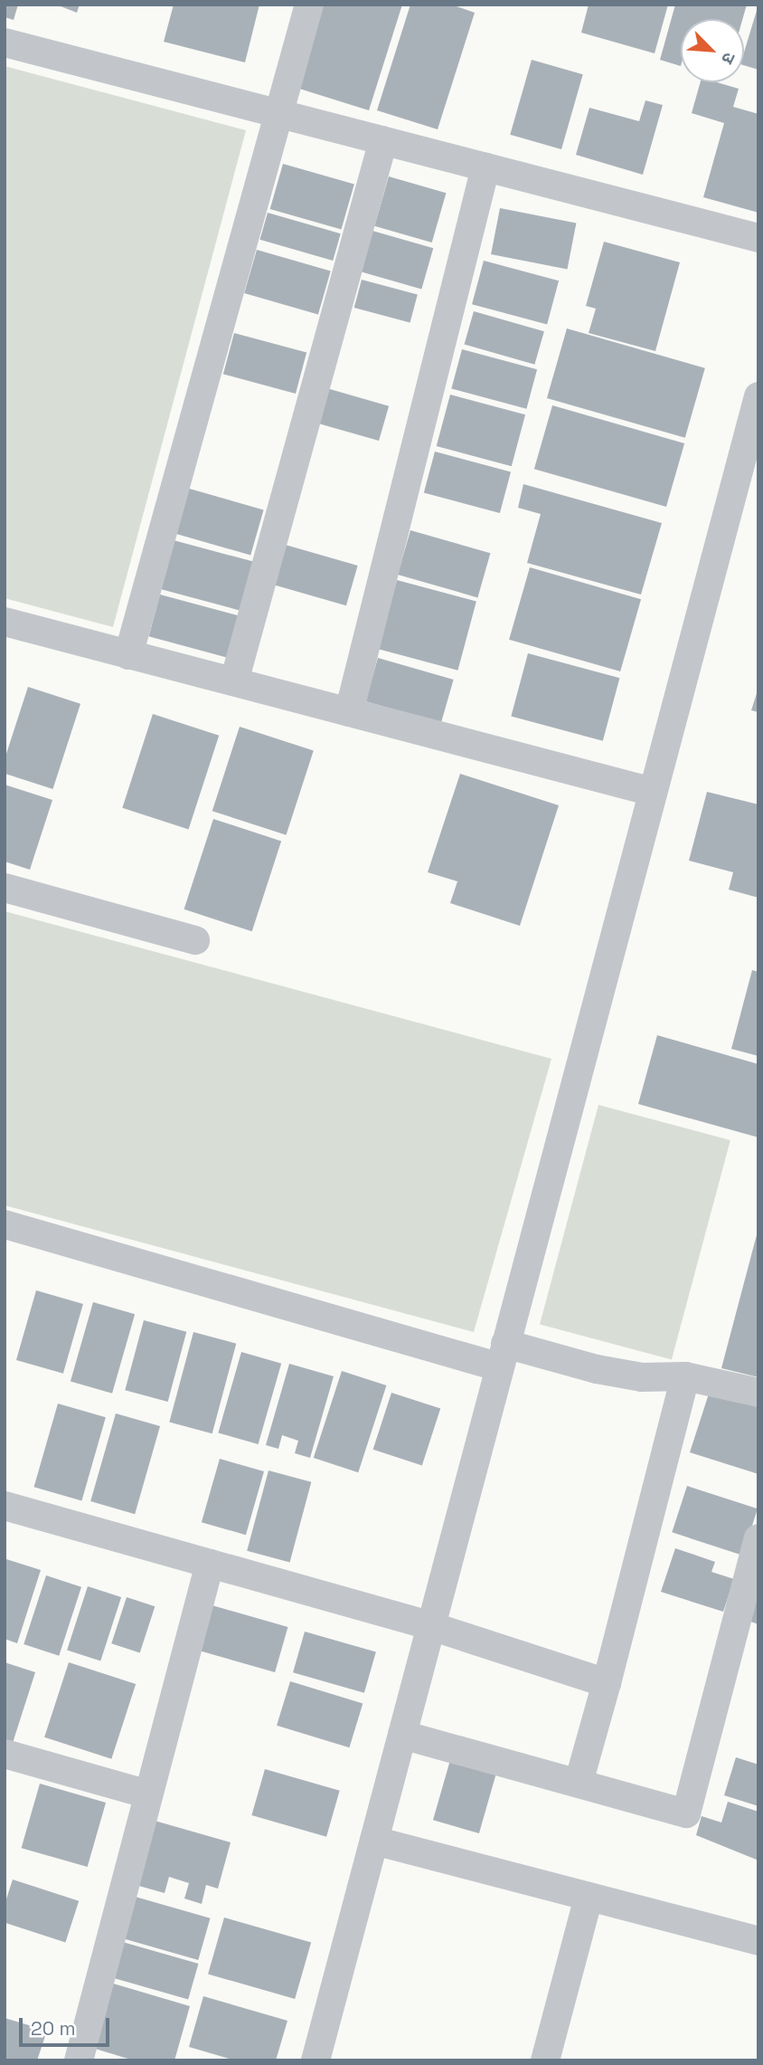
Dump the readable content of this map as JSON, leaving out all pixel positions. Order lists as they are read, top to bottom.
{
  "scale_bar": "20 m",
  "north": "bottom right"
}
